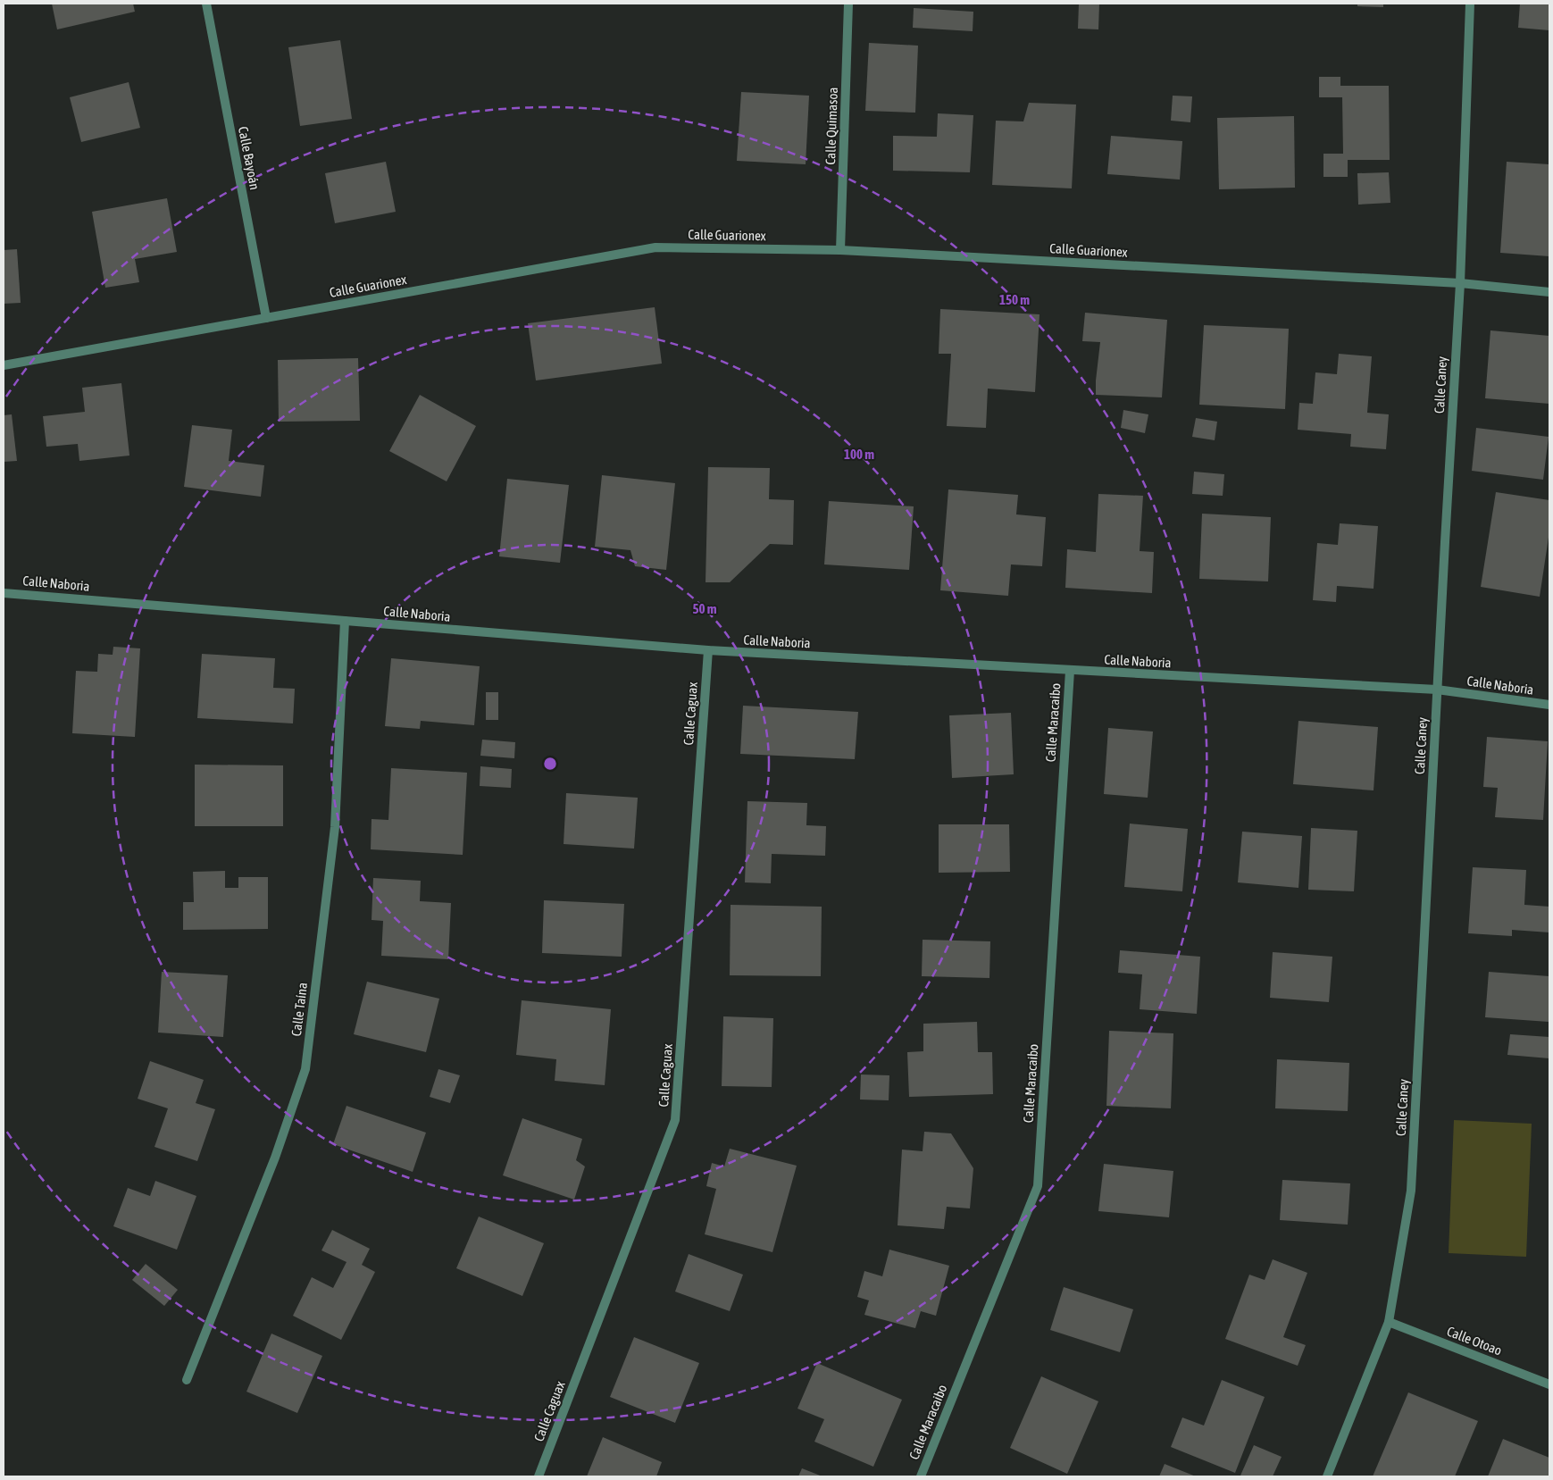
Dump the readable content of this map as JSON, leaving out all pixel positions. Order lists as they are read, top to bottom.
{
  "streets": {
    "street": [
      "Calle Quimasoa",
      "Calle Bayoán",
      "Calle Guarionex",
      "Calle Caney",
      "Calle Naboria",
      "Calle Caguax",
      "Calle Maracaibo",
      "Calle Taína",
      "Calle Otoao"
    ]
  },
  "crossings": [
    ["Calle Quimasoa", "Calle Guarionex"],
    ["Calle Bayoán", "Calle Guarionex"],
    ["Calle Guarionex", "Calle Caney"],
    ["Calle Caney", "Calle Naboria"],
    ["Calle Caney", "Calle Otoao"],
    ["Calle Naboria", "Calle Caguax"],
    ["Calle Naboria", "Calle Maracaibo"],
    ["Calle Naboria", "Calle Taína"]
  ],
  "rings": ["150 m", "100 m", "50 m"]
}
